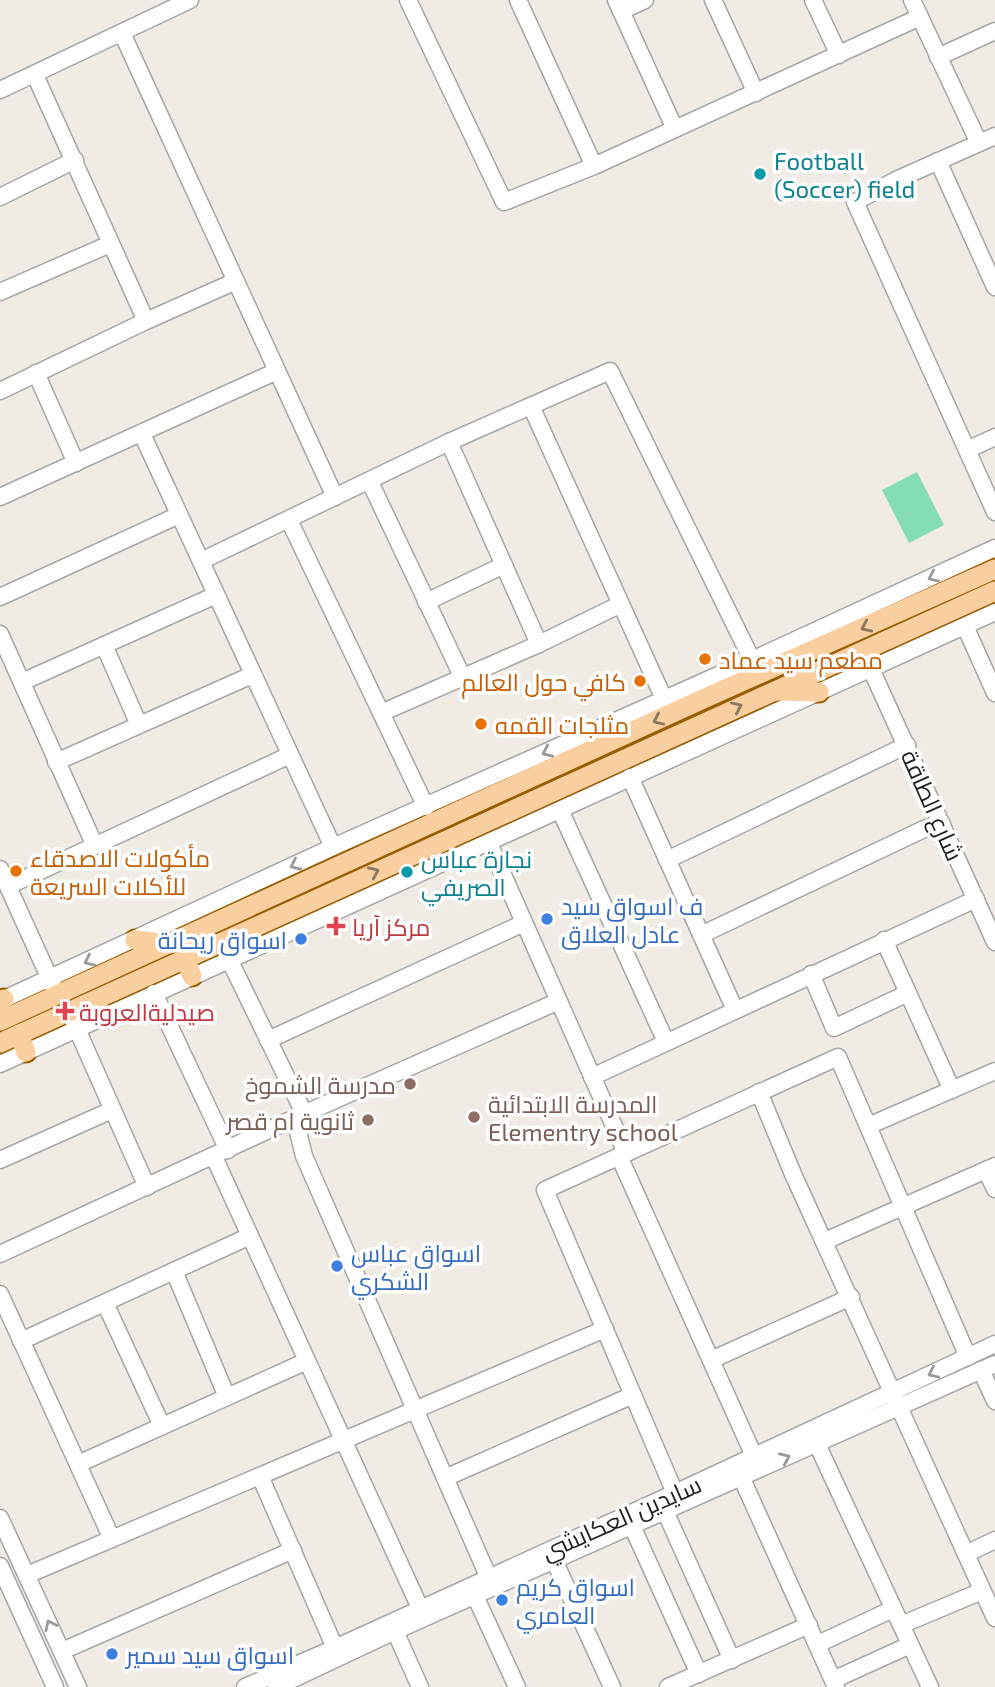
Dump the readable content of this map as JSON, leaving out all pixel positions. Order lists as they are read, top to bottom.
{
  "streets": {
    "street": ["شارع الطاقة", "سايدين العكايشي"]
  },
  "places": {
    "other": [
      "Football (Soccer) field",
      "مطعم سيد عماد",
      "كافي حول العالم",
      "مثلجات القمه",
      "مأكولات الاصدقاء للأكلات السريعة",
      "نجارة عباس الصريفي",
      "ف اسواق سيد عادل العلاق",
      "اسواق ريحانة",
      "مدرسة الشموخ",
      "المدرسة الابتدائية Elementry school",
      "ثانوية ام قصر",
      "اسواق عباس الشكري",
      "اسواق كريم العامري",
      "اسواق سيد سمير"
    ],
    "health": ["مركز آريا", "صيدليةالعروبة"]
  }
}
